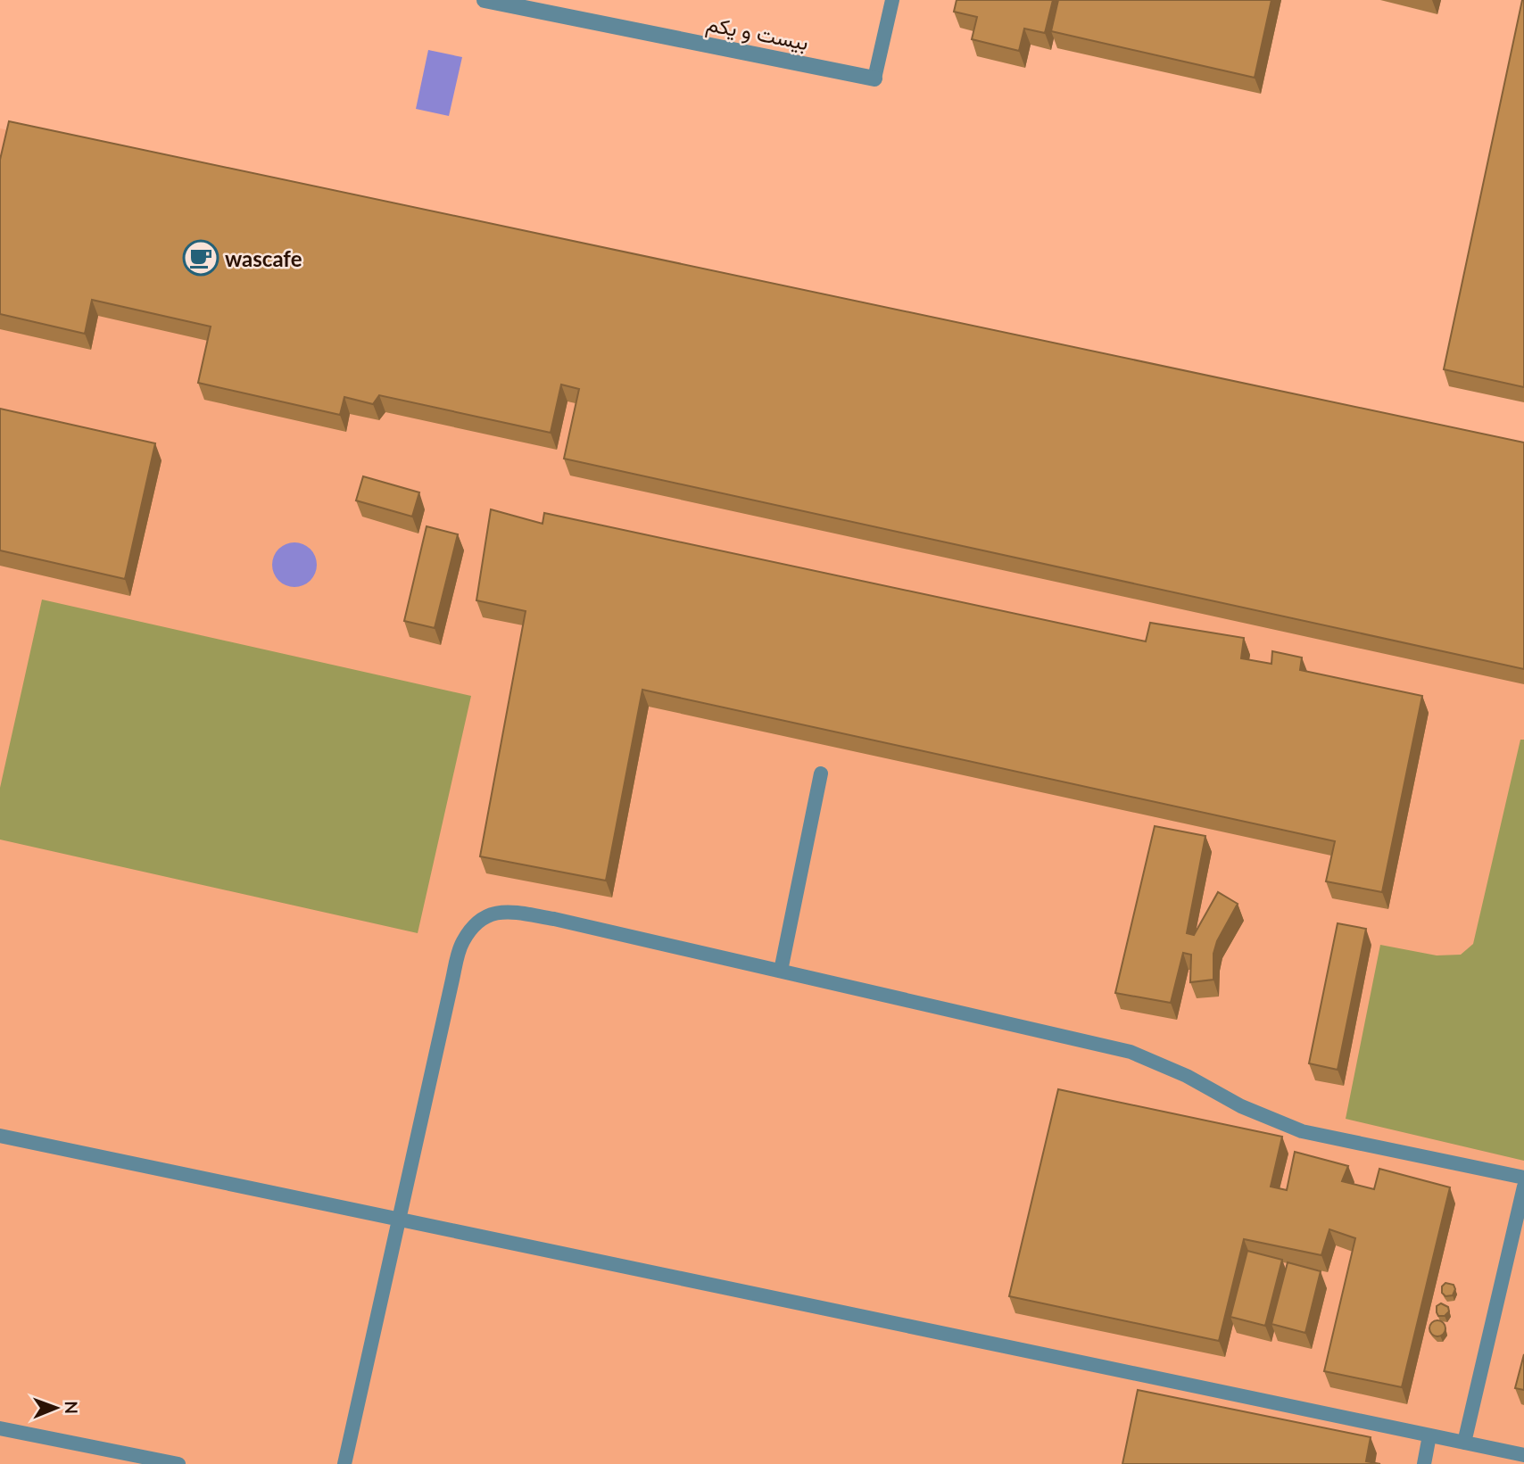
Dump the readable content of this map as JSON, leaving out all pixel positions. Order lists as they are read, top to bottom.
{
  "streets": {
    "street": ["بیست و یکم"]
  },
  "places": {
    "cafe": ["wascafe"]
  },
  "north": "right"
}
